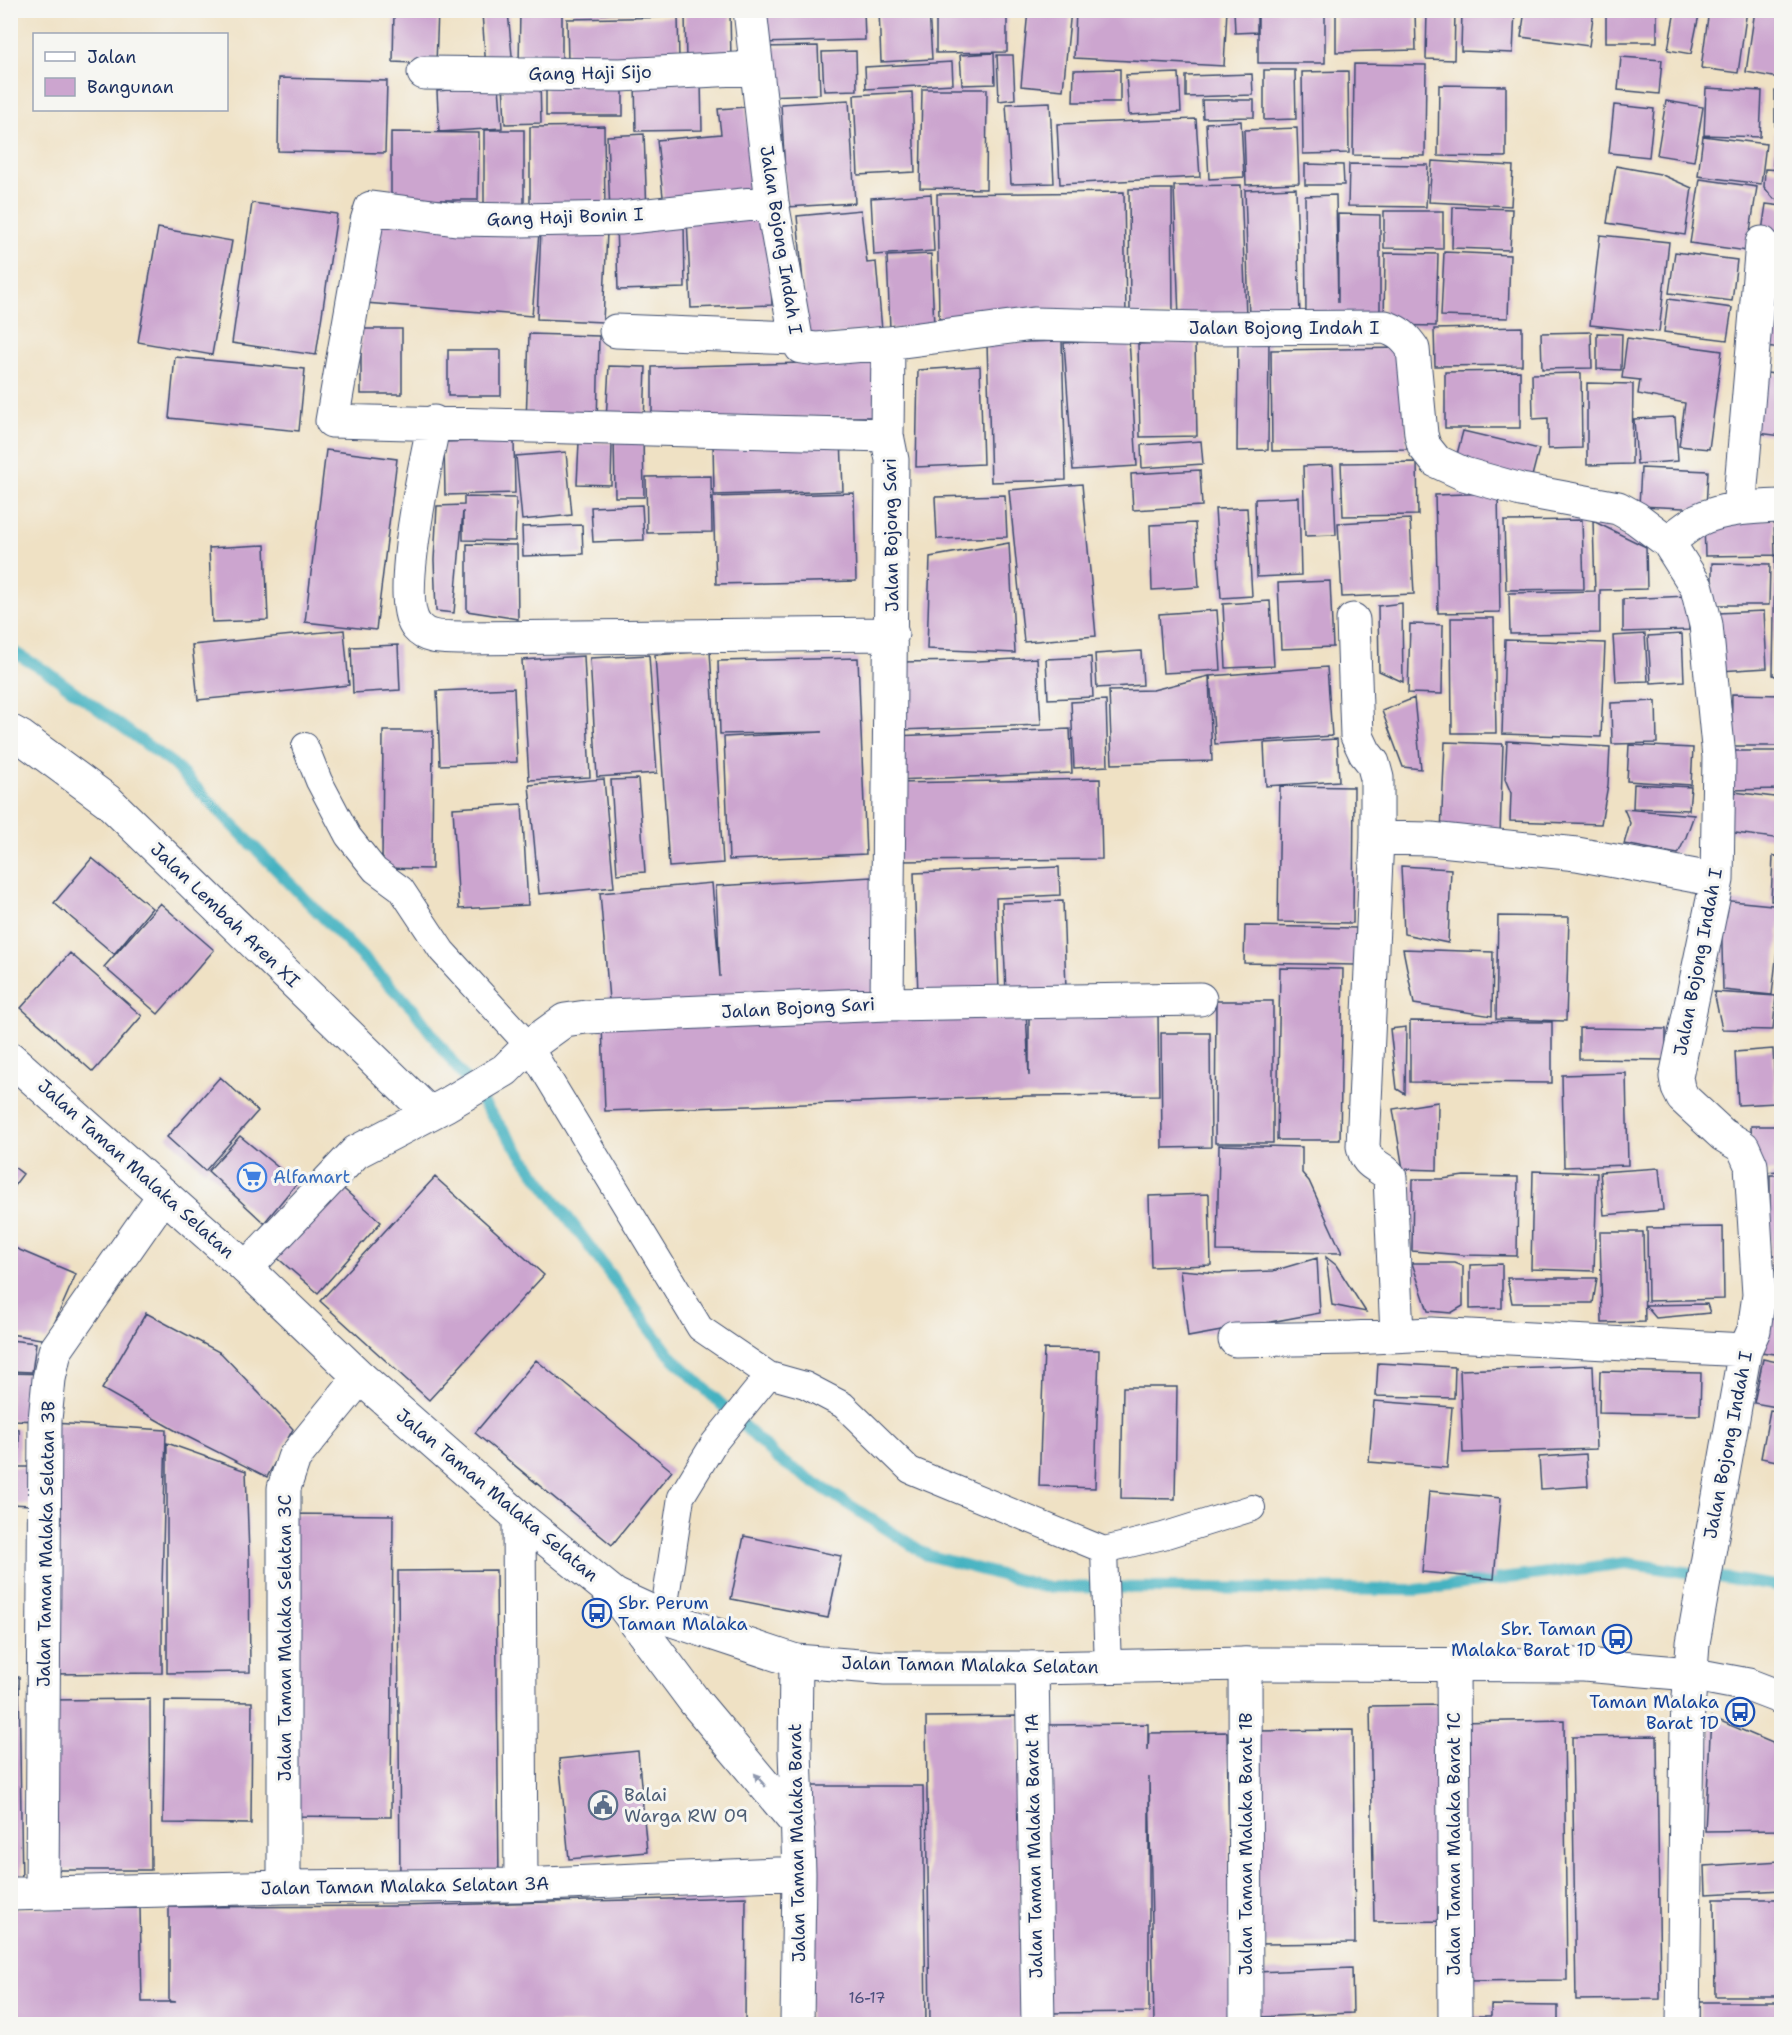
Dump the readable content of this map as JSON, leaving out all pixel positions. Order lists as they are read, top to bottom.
{
  "streets": {
    "street": [
      "Gang Haji Sijo",
      "Gang Haji Bonin I",
      "Jalan Bojong Indah I",
      "Jalan Bojong Sari",
      "Jalan Lembah Aren XI",
      "Jalan Taman Malaka Selatan",
      "Jalan Taman Malaka Selatan 3B",
      "Jalan Taman Malaka Selatan 3C",
      "Jalan Taman Malaka Barat",
      "Jalan Taman Malaka Barat 1B",
      "Jalan Taman Malaka Barat 1C",
      "Jalan Taman Malaka Barat 1A",
      "Jalan Taman Malaka Selatan 3A"
    ]
  },
  "crossings": [
    ["Gang Haji Sijo", "Jalan Bojong Indah I"],
    ["Gang Haji Bonin I", "Jalan Bojong Indah I"],
    ["Jalan Bojong Indah I", "Jalan Bojong Sari"],
    ["Jalan Bojong Indah I", "Jalan Taman Malaka Selatan"],
    ["Jalan Bojong Sari", "Jalan Lembah Aren XI"],
    ["Jalan Bojong Sari", "Jalan Taman Malaka Selatan"],
    ["Jalan Taman Malaka Selatan", "Jalan Taman Malaka Selatan 3B"],
    ["Jalan Taman Malaka Selatan", "Jalan Taman Malaka Selatan 3C"],
    ["Jalan Taman Malaka Selatan", "Jalan Taman Malaka Barat"],
    ["Jalan Taman Malaka Selatan", "Jalan Taman Malaka Barat 1B"],
    ["Jalan Taman Malaka Selatan", "Jalan Taman Malaka Barat 1C"],
    ["Jalan Taman Malaka Selatan", "Jalan Taman Malaka Barat 1A"],
    ["Jalan Taman Malaka Selatan 3B", "Jalan Taman Malaka Selatan 3A"],
    ["Jalan Taman Malaka Selatan 3C", "Jalan Taman Malaka Selatan 3A"],
    ["Jalan Taman Malaka Barat", "Jalan Taman Malaka Selatan 3A"]
  ],
  "places": {
    "supermarket": ["Alfamart"],
    "bus stop": ["Sbr. Perum Taman Malaka", "Sbr. Taman Malaka Barat 1D", "Taman Malaka Barat 1D"],
    "public building": ["Balai Warga RW 09"]
  },
  "house_numbers": ["16-17"],
  "legend": ["Jalan", "Bangunan"]
}
